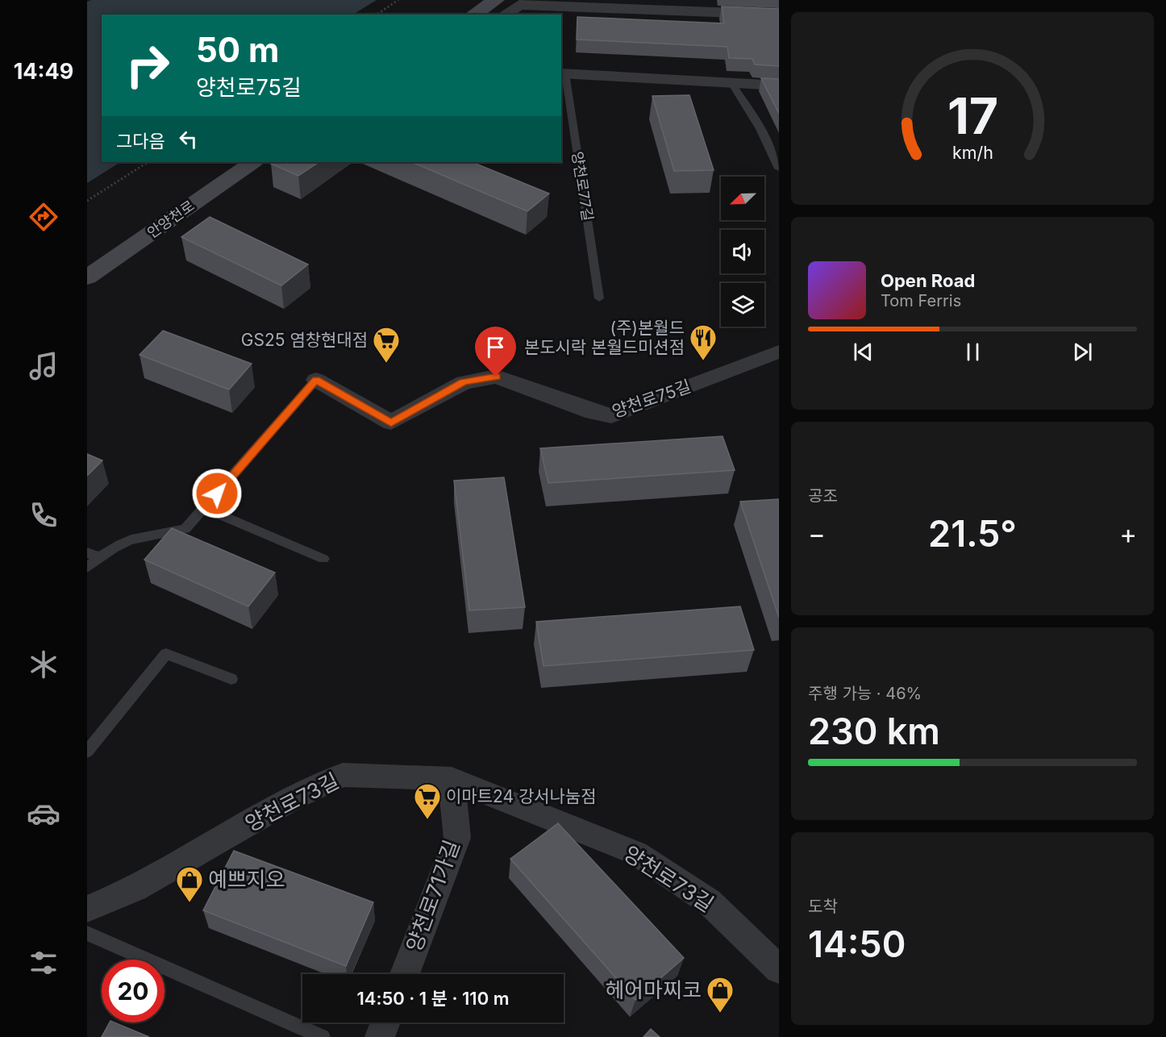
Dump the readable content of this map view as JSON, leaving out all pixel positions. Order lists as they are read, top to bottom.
{
  "streets": {
    "main road": ["안양천로"],
    "street": [
      "양천로77길",
      "양천로75길",
      "양천로73길",
      "양천로71가길"
    ]
  },
  "crossings": [
    ["양천로73길", "양천로71가길"]
  ],
  "places": {
    "restaurant": ["(주)본월드 본도시락 본월드미션점"],
    "supermarket": ["GS25 염창현대점", "이마트24 강서나눔점"],
    "shop": ["예쁘지오", "헤어마찌코"]
  },
  "north": "bottom left",
  "page": {
    "tabs": "14:49",
    "turn": ["50 m", "양천로75길"],
    "then": "그다음",
    "song": ["Open Road", "Tom Ferris"],
    "tile": [
      "공조",
      ["주행 가능 · 46%", "230 km"],
      ["도착", "14:50"]
    ],
    "heat": ["−", "21.5°", "+"],
    "limit": "20",
    "trip": "14:50 · 1 분 · 110 m",
    "gauge": ["17", "km/h"]
  }
}
